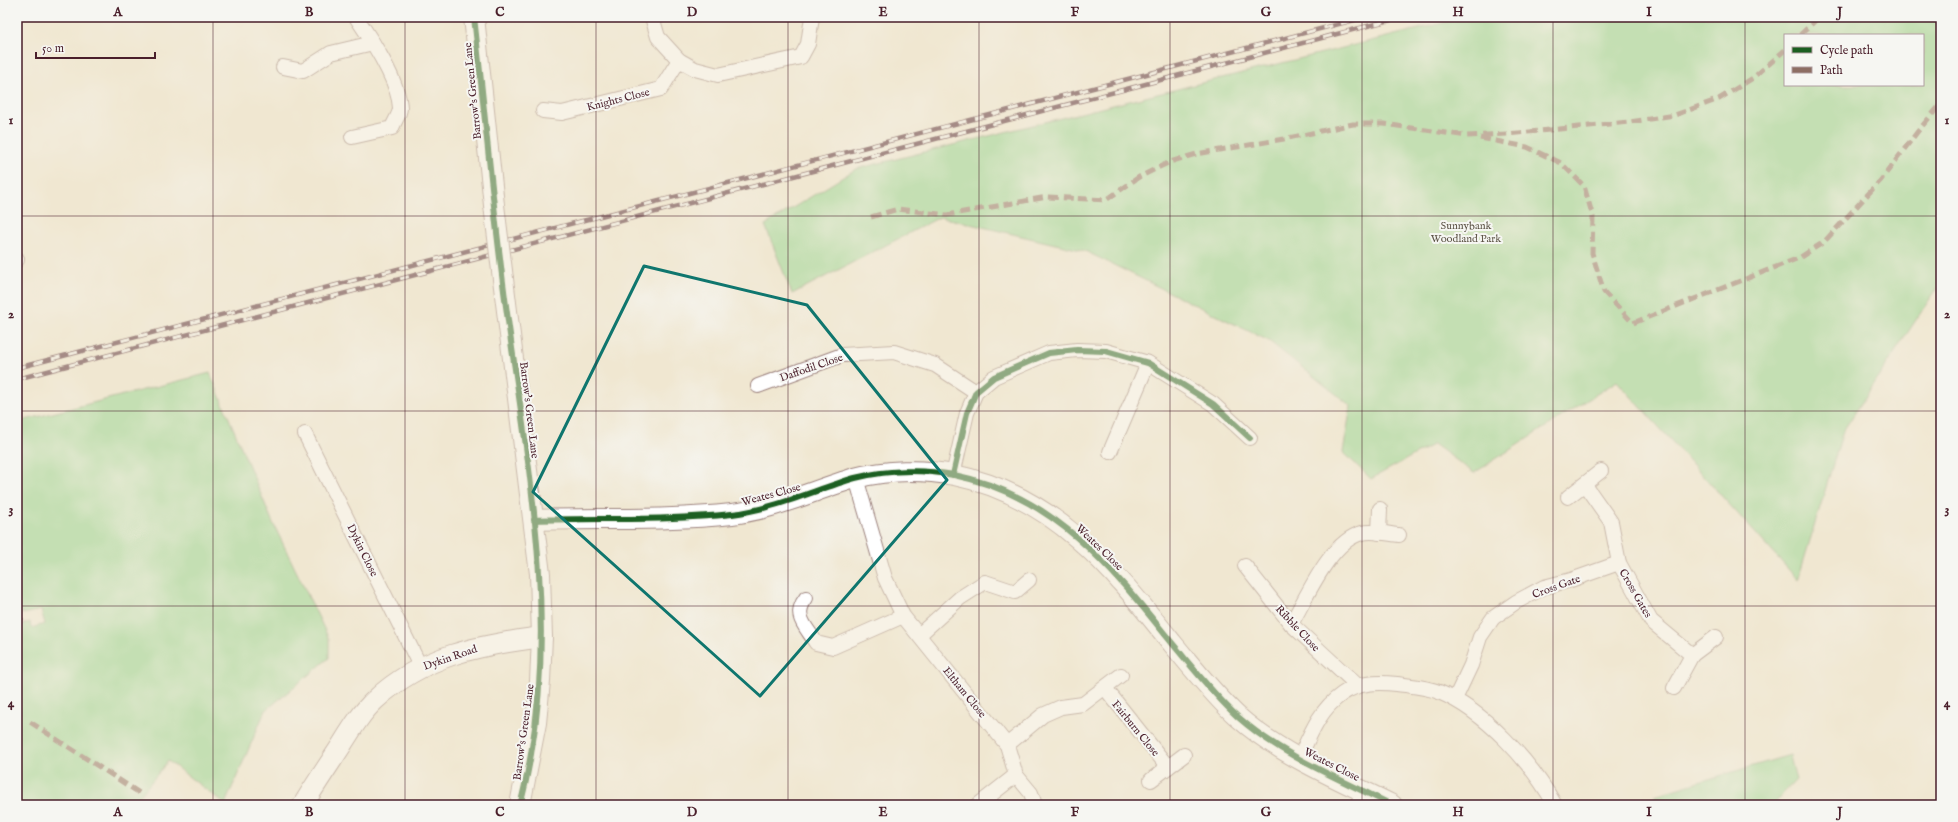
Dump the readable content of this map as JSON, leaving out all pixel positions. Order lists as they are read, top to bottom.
{
  "streets": {
    "street": [
      "Barrow's Green Lane",
      "Knights Close",
      "Daffodil Close",
      "Weates Close",
      "Dykin Close",
      "Cross Gate",
      "Cross Gates",
      "Ribble Close",
      "Dykin Road",
      "Eltham Close",
      "Fairburn Close"
    ]
  },
  "crossings": [
    ["Barrow's Green Lane", "Weates Close"],
    ["Barrow's Green Lane", "Dykin Road"],
    ["Weates Close", "Eltham Close"],
    ["Dykin Close", "Dykin Road"],
    ["Cross Gate", "Cross Gates"],
    ["Eltham Close", "Fairburn Close"]
  ],
  "parks": ["Sunnybank Woodland Park"],
  "legend": ["Cycle path", "Path"],
  "scale_bar": "50 m",
  "grid": {
    "columns": [
      "A",
      "B",
      "C",
      "D",
      "E",
      "F",
      "G",
      "H",
      "I",
      "J"
    ],
    "rows": [
      "1",
      "2",
      "3",
      "4"
    ]
  }
}
